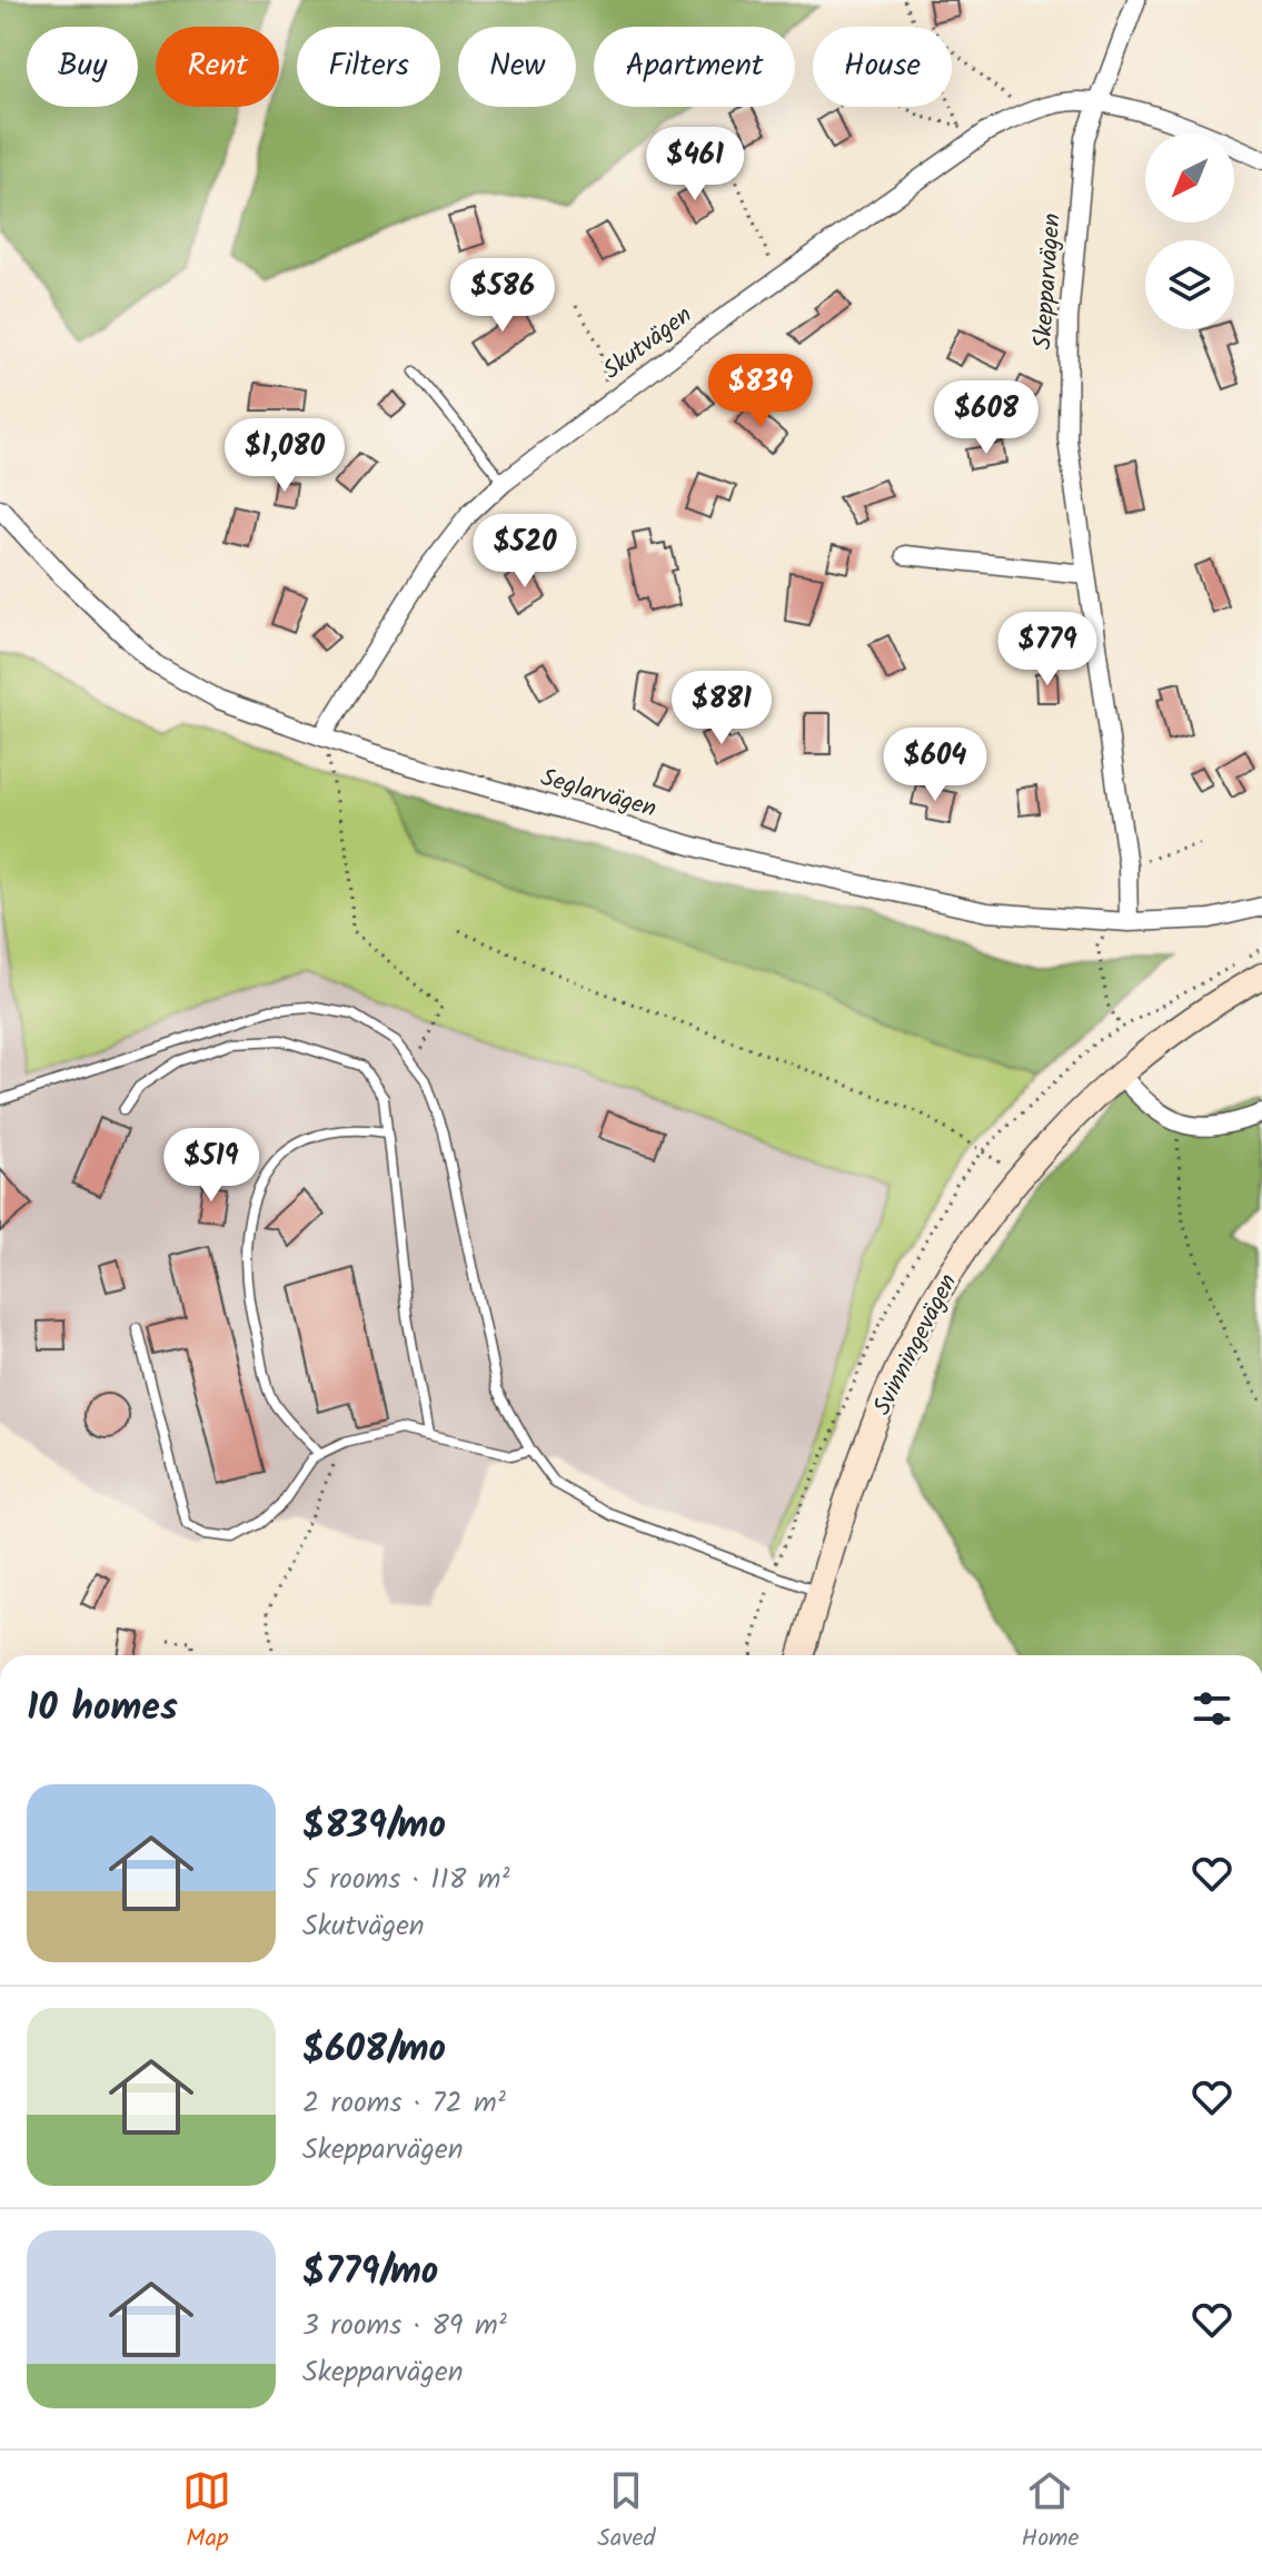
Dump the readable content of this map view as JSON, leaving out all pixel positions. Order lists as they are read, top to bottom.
{
  "streets": {
    "main road": ["Svinningevägen"],
    "street": ["Skepparvägen", "Skutvägen", "Seglarvägen"]
  },
  "crossings": [
    ["Skepparvägen", "Skutvägen"],
    ["Skepparvägen", "Seglarvägen"],
    ["Skutvägen", "Seglarvägen"]
  ],
  "north": "bottom left",
  "page": {
    "chip": [
      "Buy",
      "Rent",
      "Filters",
      "New",
      "Apartment",
      "House"
    ],
    "price": [
      "$461",
      "$586",
      "$839",
      "$608",
      "$1,080",
      "$520",
      "$779",
      "$881",
      "$604",
      "$519"
    ],
    "heading": "10 homes",
    "list": [
      {
        "name": "$839/mo",
        "note": "5 rooms · 118 m² · Skutvägen"
      },
      {
        "name": "$608/mo",
        "note": "2 rooms · 72 m² · Skepparvägen"
      },
      {
        "name": "$779/mo",
        "note": "3 rooms · 89 m² · Skepparvägen"
      }
    ],
    "tabs": ["Map", "Saved", "Home"]
  }
}
